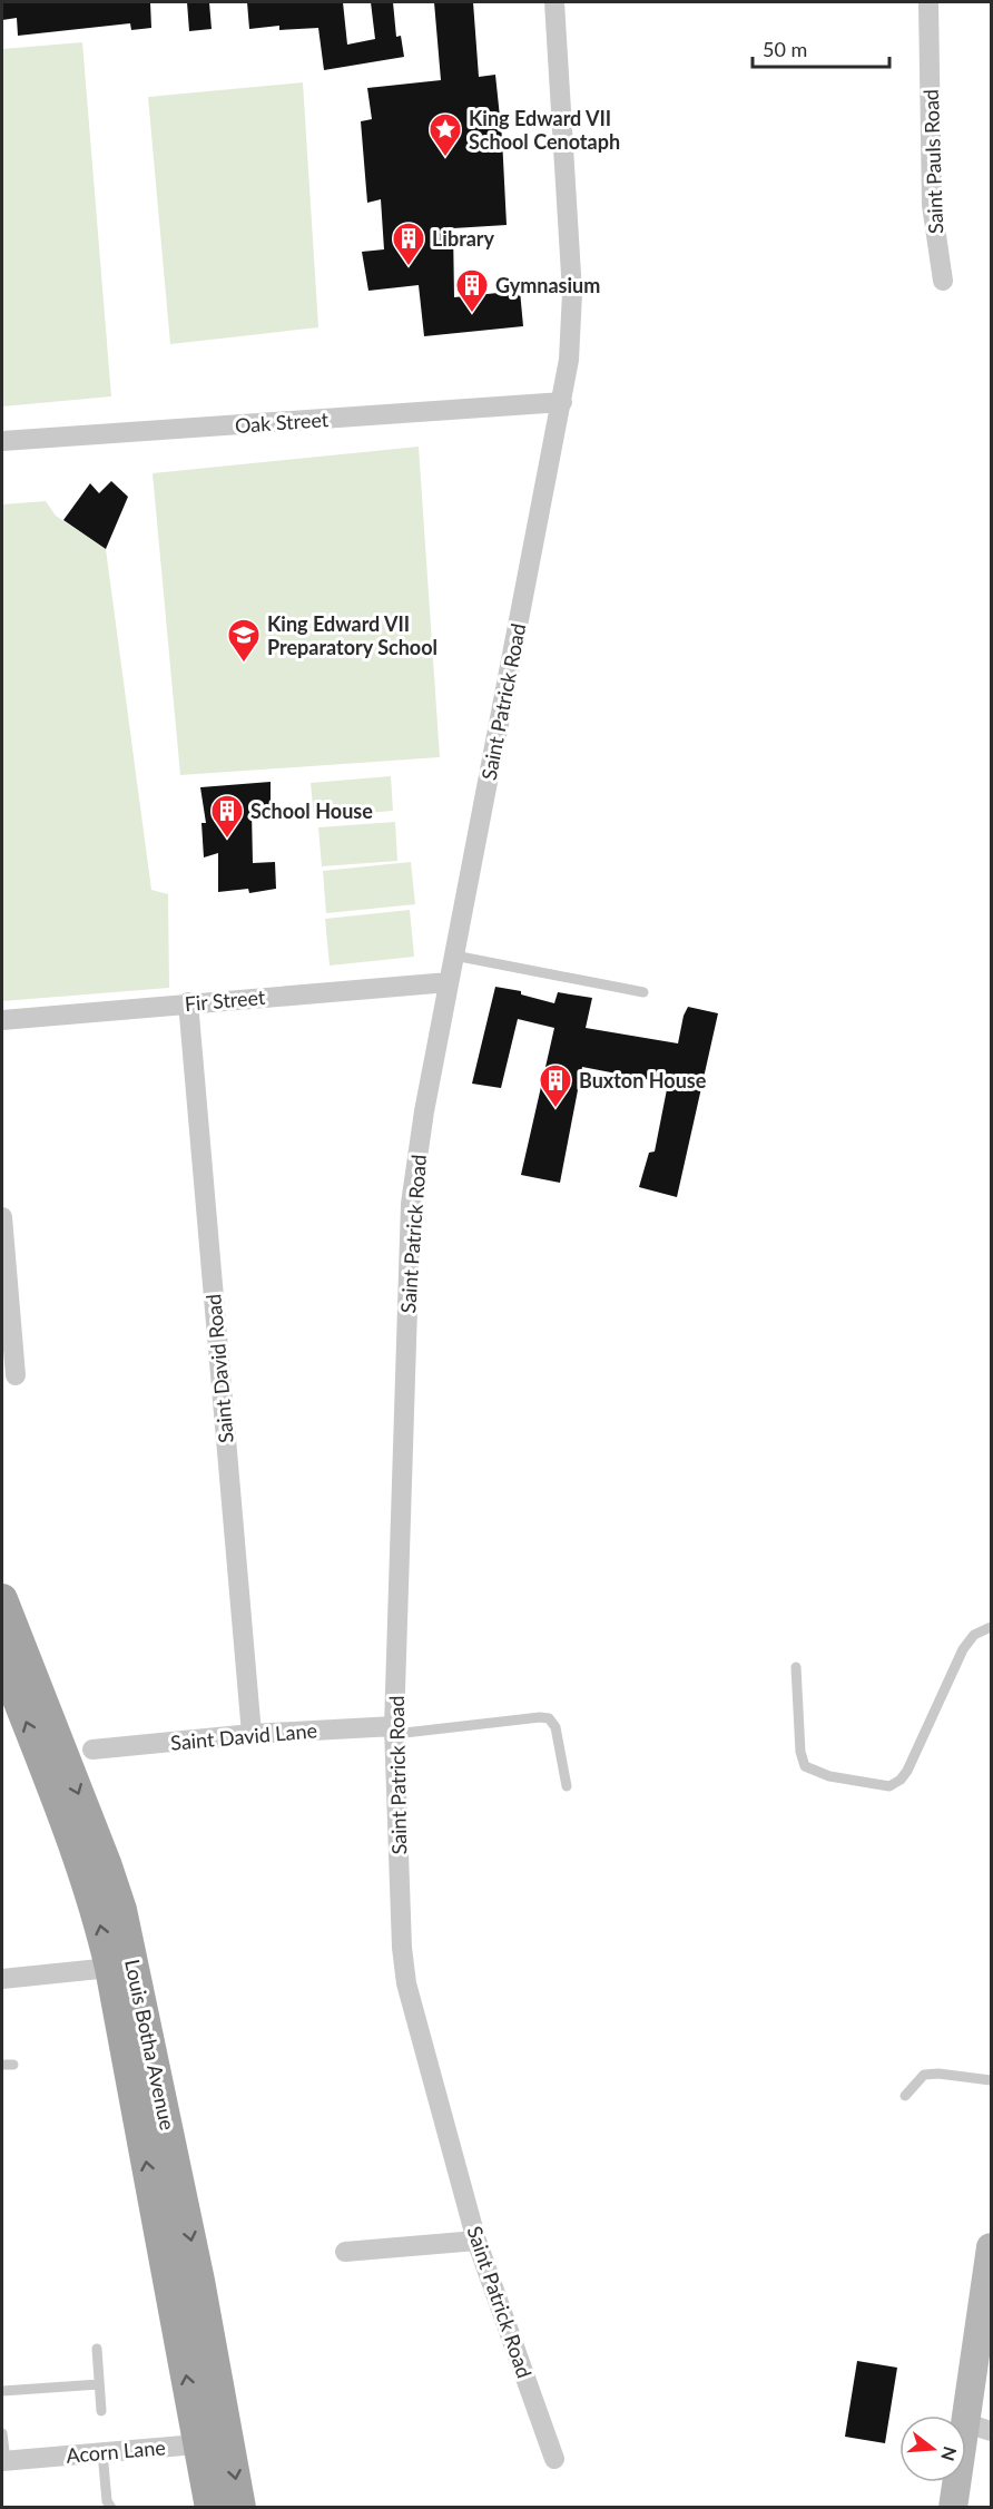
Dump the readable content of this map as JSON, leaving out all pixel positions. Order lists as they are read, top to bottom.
{
  "streets": {
    "main road": ["Louis Botha Avenue"],
    "street": [
      "Saint Pauls Road",
      "Oak Street",
      "Saint Patrick Road",
      "Fir Street",
      "Saint David Road",
      "Saint David Lane",
      "Acorn Lane"
    ]
  },
  "crossings": [
    ["Oak Street", "Saint Patrick Road"],
    ["Saint Patrick Road", "Fir Street"],
    ["Saint Patrick Road", "Saint David Lane"],
    ["Fir Street", "Saint David Road"],
    ["Saint David Road", "Saint David Lane"],
    ["Louis Botha Avenue", "Acorn Lane"]
  ],
  "places": {
    "place": ["King Edward VII School Cenotaph"],
    "building": [
      "Library",
      "Gymnasium",
      "School House",
      "Buxton House"
    ],
    "school or university": ["King Edward VII Preparatory School"]
  },
  "scale_bar": "50 m",
  "north": "right"
}
